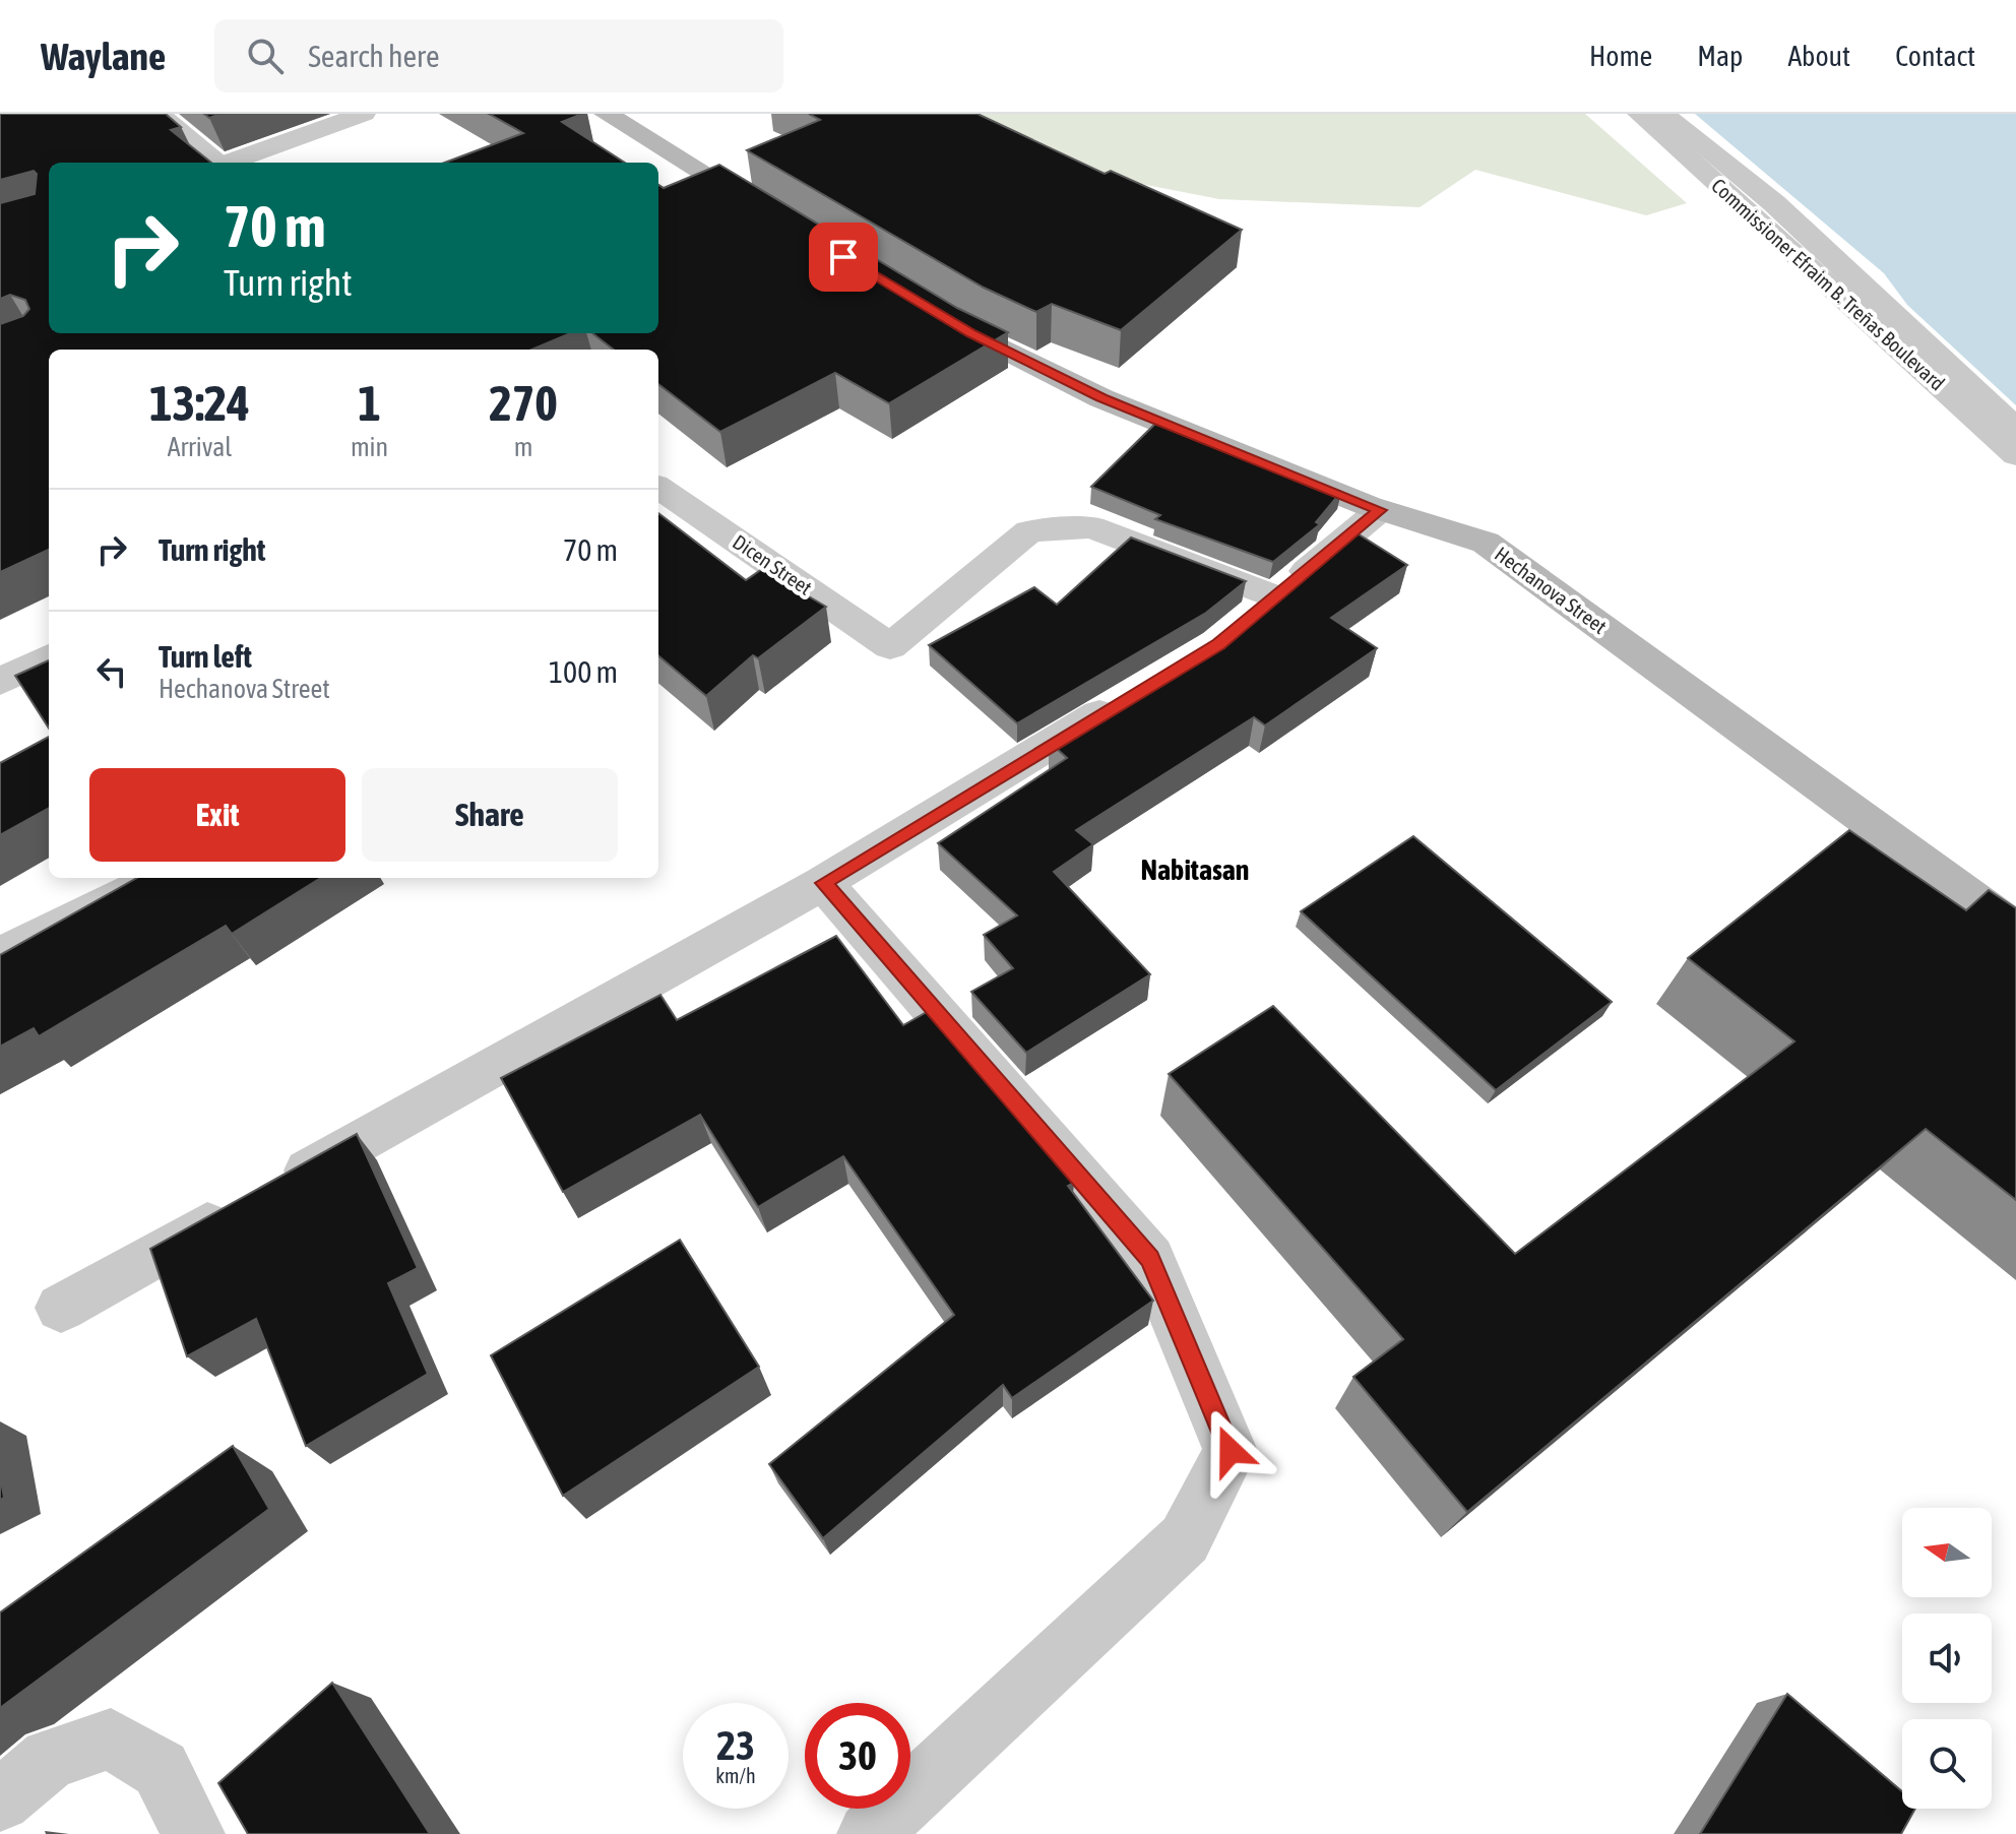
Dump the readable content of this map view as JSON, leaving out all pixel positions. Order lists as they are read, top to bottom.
{
  "streets": {
    "main road": ["Hechanova Street"],
    "street": ["Commissioner Efraim B. Treñas Boulevard", "Dicen Street"]
  },
  "districts": ["Nabitasan"],
  "north": "left",
  "page": {
    "header": "Waylane",
    "search": "Search here",
    "nav": [
      "Home",
      "Map",
      "About",
      "Contact"
    ],
    "turn": ["70 m", "Turn right"],
    "eta": [
      "13:24",
      "Arrival",
      "1",
      "min",
      "270",
      "m"
    ],
    "list": [
      {
        "name": "Turn right",
        "value": "70 m"
      },
      {
        "name": "Turn left",
        "note": "Hechanova Street",
        "value": "100 m"
      }
    ],
    "buttons": ["Exit", "Share"],
    "speed": "23 km/h",
    "limit": "30"
  }
}
